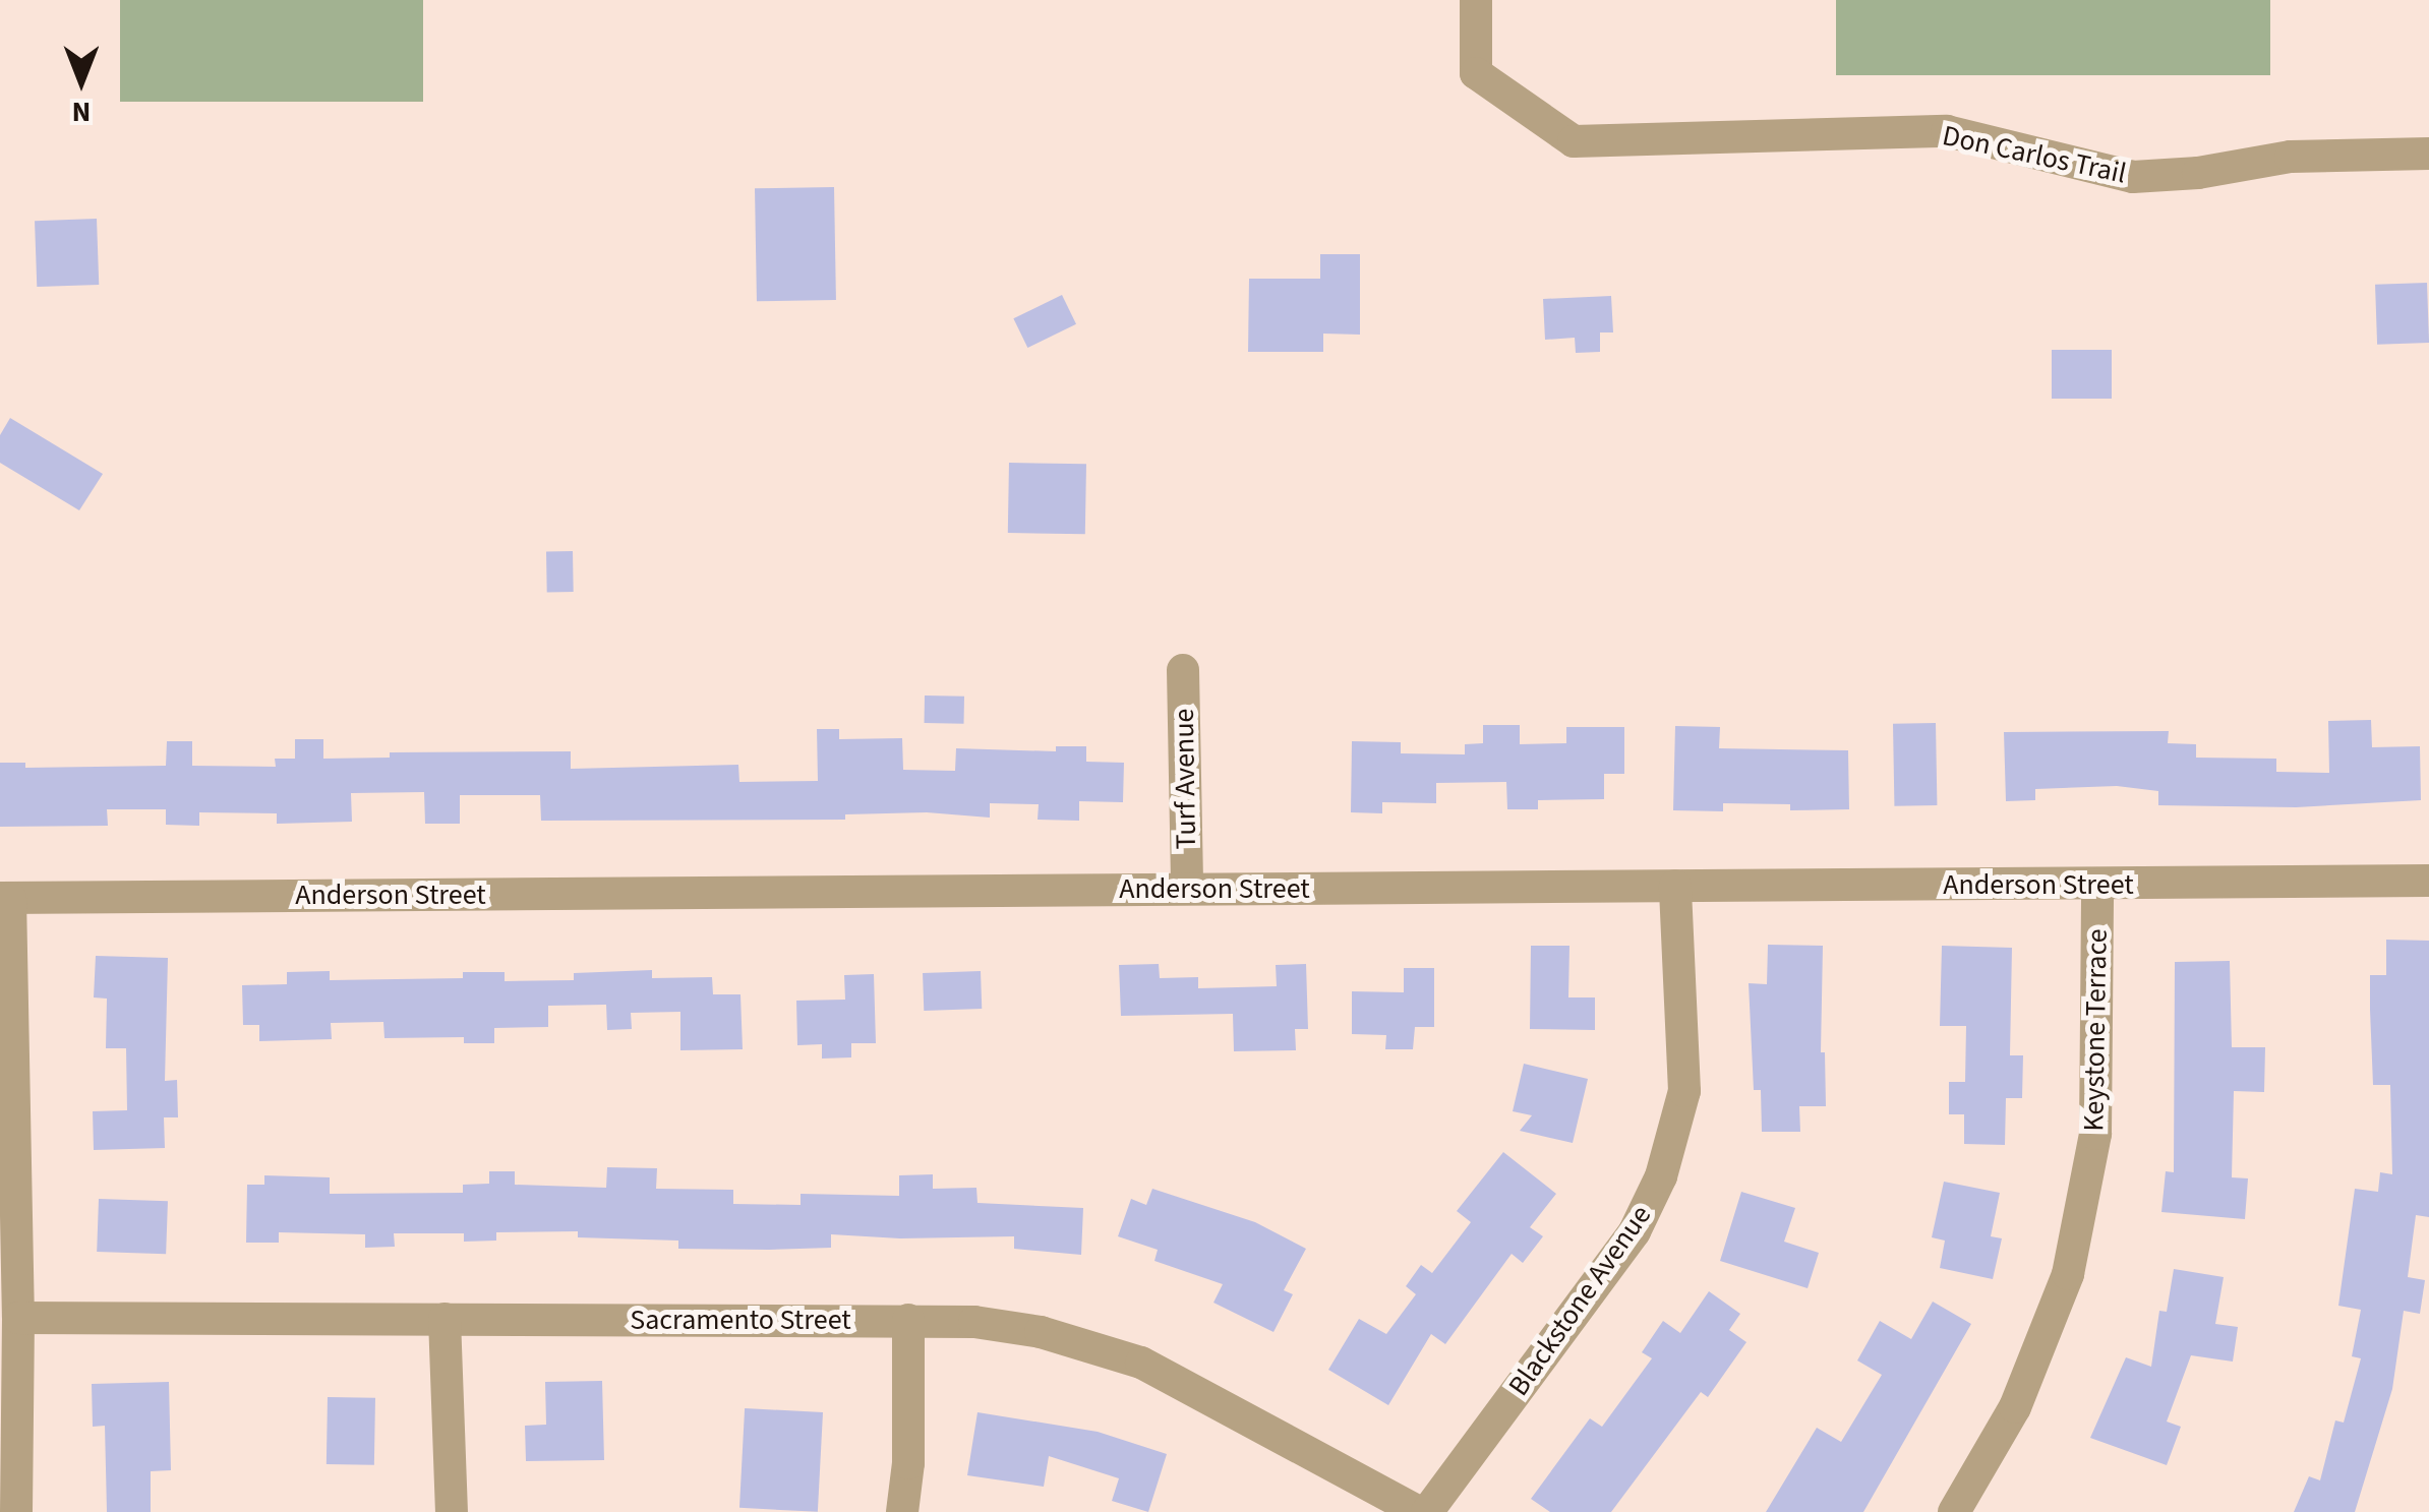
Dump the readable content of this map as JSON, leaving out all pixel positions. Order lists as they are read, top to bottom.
{
  "streets": {
    "street": [
      "Don Carlos Trail",
      "Turf Avenue",
      "Anderson Street",
      "Keystone Terrace",
      "Blackstone Avenue",
      "Sacramento Street"
    ]
  },
  "crossings": [
    ["Turf Avenue", "Anderson Street"],
    ["Anderson Street", "Keystone Terrace"],
    ["Anderson Street", "Blackstone Avenue"]
  ],
  "north": "bottom"
}
